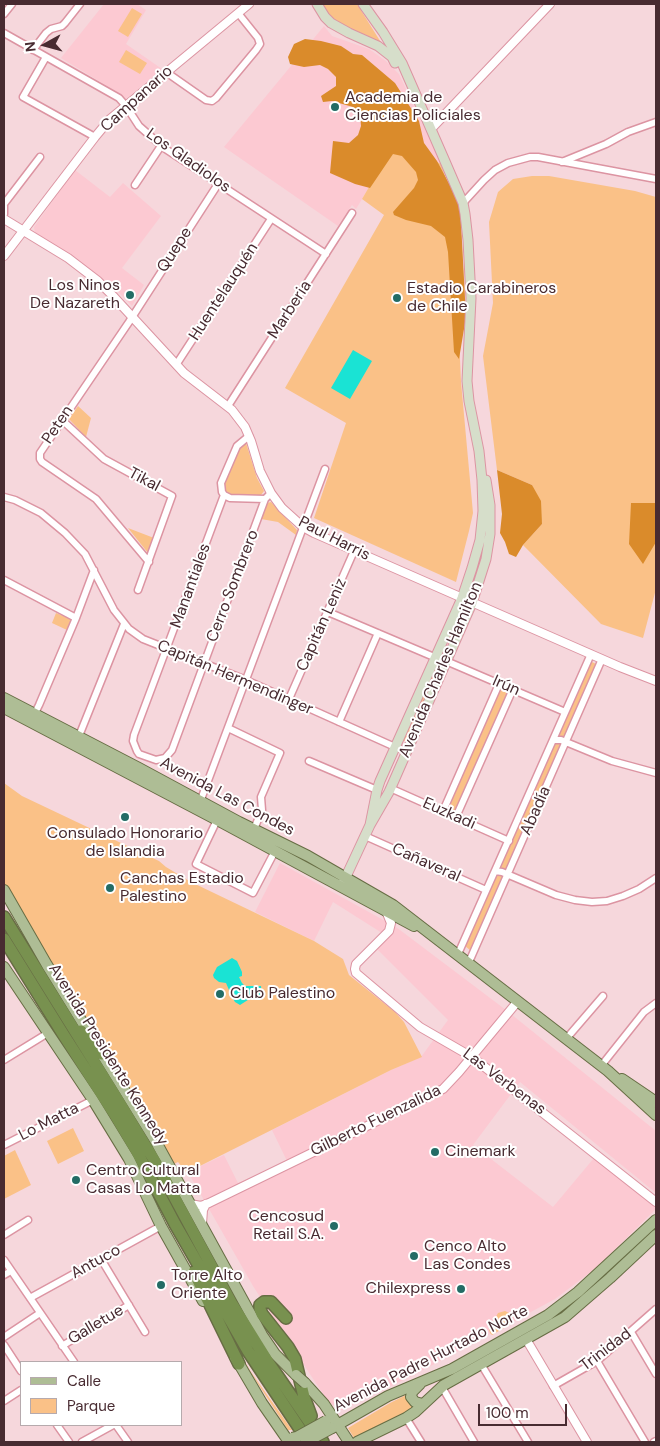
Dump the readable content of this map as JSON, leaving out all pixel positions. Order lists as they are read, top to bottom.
{
  "streets": {
    "highway": ["Avenida Presidente Kennedy"],
    "main road": ["Avenida Charles Hamilton", "Avenida Las Condes", "Avenida Padre Hurtado Norte"],
    "street": [
      "Campanario",
      "Los Gladiolos",
      "Quepe",
      "Huentelauquén",
      "Marberia",
      "Peten",
      "Tikal",
      "Paul Harris",
      "Manantiales",
      "Cerro Sombrero",
      "Capitán Leniz",
      "Capitán Hermendinger",
      "Irún",
      "Abadía",
      "Euzkadi",
      "Cañaveral",
      "Las Verbenas",
      "Gilberto Fuenzalida",
      "Lo Matta",
      "Antuco",
      "Galletue",
      "Trinidad"
    ]
  },
  "crossings": [
    ["Campanario", "Los Gladiolos"],
    ["Campanario", "Paul Harris"],
    ["Los Gladiolos", "Quepe"],
    ["Los Gladiolos", "Huentelauquén"],
    ["Los Gladiolos", "Marberia"],
    ["Quepe", "Peten"],
    ["Quepe", "Paul Harris"],
    ["Huentelauquén", "Paul Harris"],
    ["Marberia", "Paul Harris"],
    ["Peten", "Tikal"],
    ["Peten", "Paul Harris"],
    ["Paul Harris", "Manantiales"],
    ["Paul Harris", "Cerro Sombrero"],
    ["Paul Harris", "Capitán Leniz"],
    ["Paul Harris", "Avenida Charles Hamilton"],
    ["Paul Harris", "Abadía"],
    ["Manantiales", "Cerro Sombrero"],
    ["Manantiales", "Capitán Hermendinger"],
    ["Cerro Sombrero", "Capitán Hermendinger"],
    ["Capitán Leniz", "Capitán Hermendinger"],
    ["Capitán Leniz", "Irún"],
    ["Avenida Charles Hamilton", "Capitán Hermendinger"],
    ["Avenida Charles Hamilton", "Irún"],
    ["Avenida Charles Hamilton", "Avenida Las Condes"],
    ["Avenida Charles Hamilton", "Euzkadi"],
    ["Avenida Charles Hamilton", "Cañaveral"],
    ["Irún", "Abadía"],
    ["Avenida Las Condes", "Abadía"],
    ["Avenida Las Condes", "Las Verbenas"],
    ["Avenida Las Condes", "Gilberto Fuenzalida"],
    ["Abadía", "Euzkadi"],
    ["Abadía", "Cañaveral"],
    ["Avenida Presidente Kennedy", "Avenida Padre Hurtado Norte"],
    ["Las Verbenas", "Gilberto Fuenzalida"]
  ],
  "places": [
    "Academia de Ciencias Policiales",
    "Los Ninos De Nazareth",
    "Estadio Carabineros de Chile",
    "Consulado Honorario de Islandia",
    "Canchas Estadio Palestino",
    "Club Palestino",
    "Cinemark",
    "Centro Cultural Casas Lo Matta",
    "Cencosud Retail S.A.",
    "Cenco Alto Las Condes",
    "Torre Alto Oriente",
    "Chilexpress"
  ],
  "legend": ["Calle", "Parque"],
  "scale_bar": "100 m",
  "north": "left"
}
